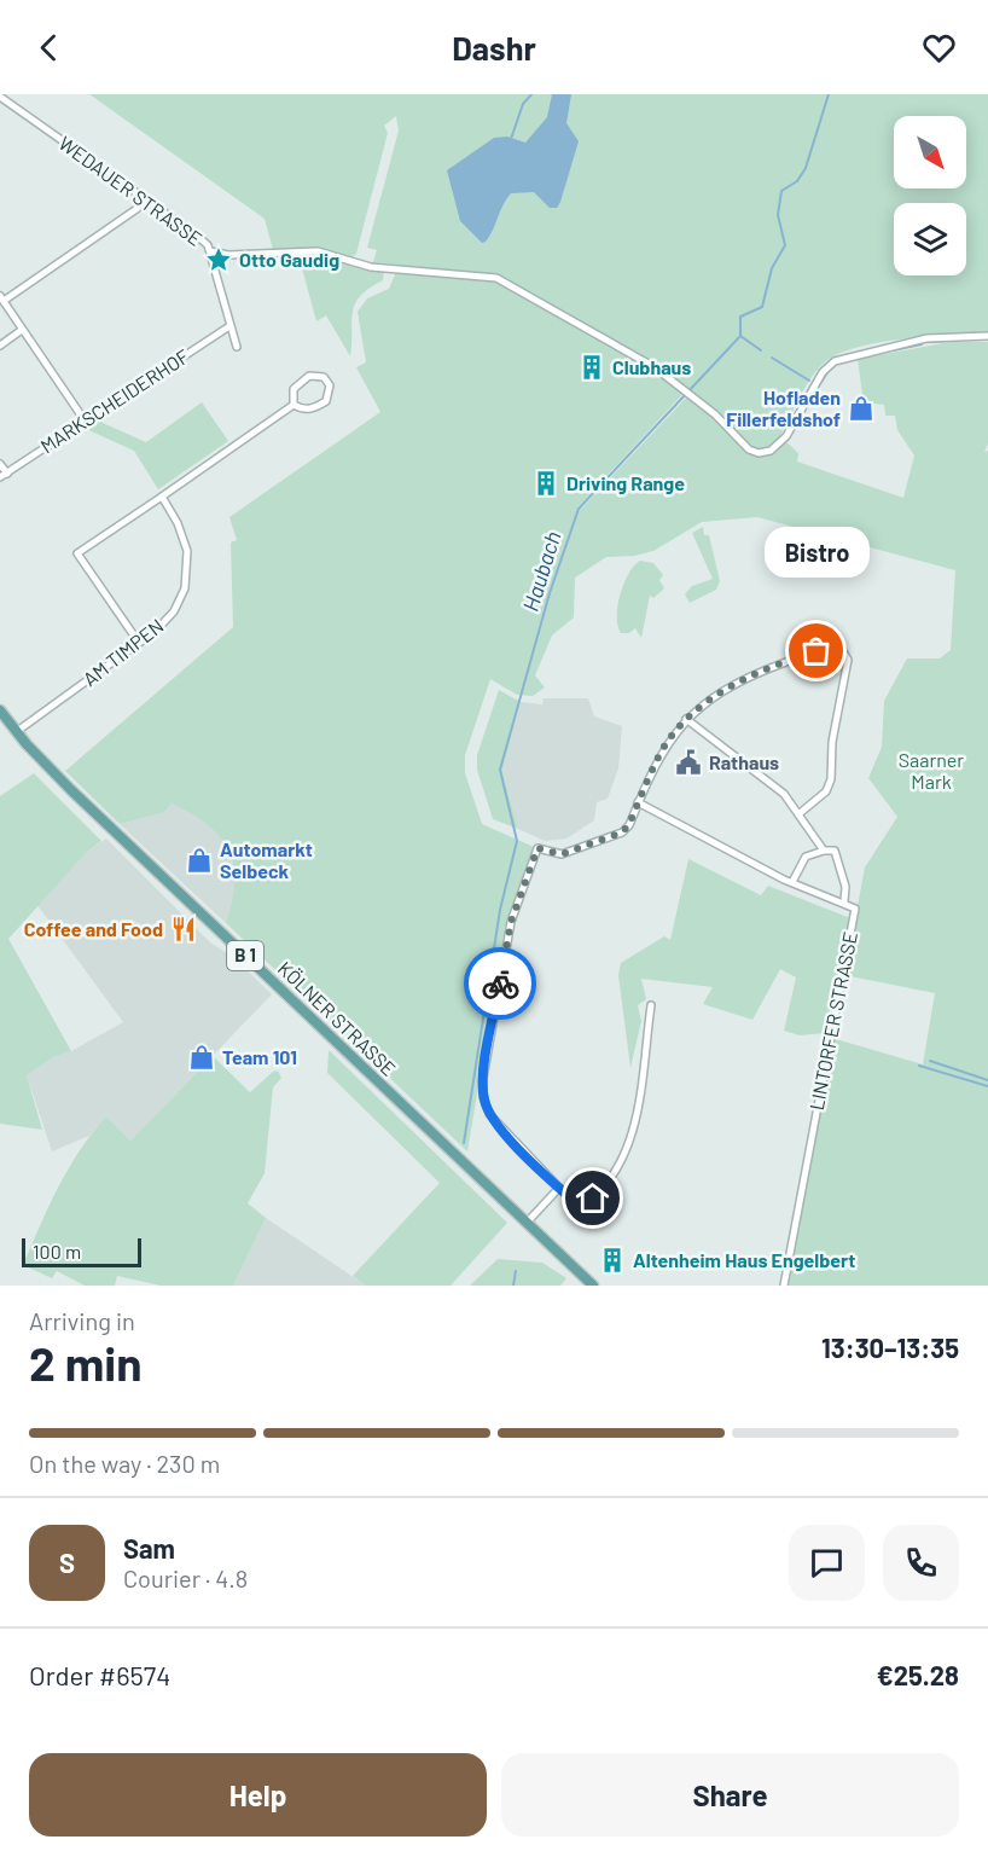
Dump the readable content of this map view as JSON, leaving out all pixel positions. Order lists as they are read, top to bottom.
{
  "streets": {
    "main road": ["B 1", "KÖLNER STRASSE"],
    "street": [
      "WEDAUER STRASSE",
      "MARKSCHEIDERHOF",
      "AM TIMPEN",
      "LINTORFER STRASSE"
    ]
  },
  "crossings": [
    ["AM TIMPEN", "KÖLNER STRASSE"]
  ],
  "water": ["Haubach"],
  "parks": ["Saarner Mark"],
  "places": {
    "place": ["Otto Gaudig"],
    "building": ["Clubhaus", "Driving Range", "Altenheim Haus Engelbert"],
    "shop": ["Hofladen Fillerfeldshof", "Automarkt Selbeck", "Team 101"],
    "other": ["Bistro"],
    "public building": ["Rathaus"],
    "restaurant": ["Coffee and Food"]
  },
  "scale_bar": "100 m",
  "north": "bottom right",
  "page": {
    "header": "Dashr",
    "bubble": "Bistro",
    "scale": "100 m",
    "heading": ["2 min", "Arriving in", "13:30–13:35"],
    "panel": [
      "Sam",
      "Courier · 4.8",
      "Order #6574",
      "€25.28"
    ],
    "bar": "On the way · 230 m",
    "round": "S",
    "buttons": ["Help", "Share"]
  }
}
